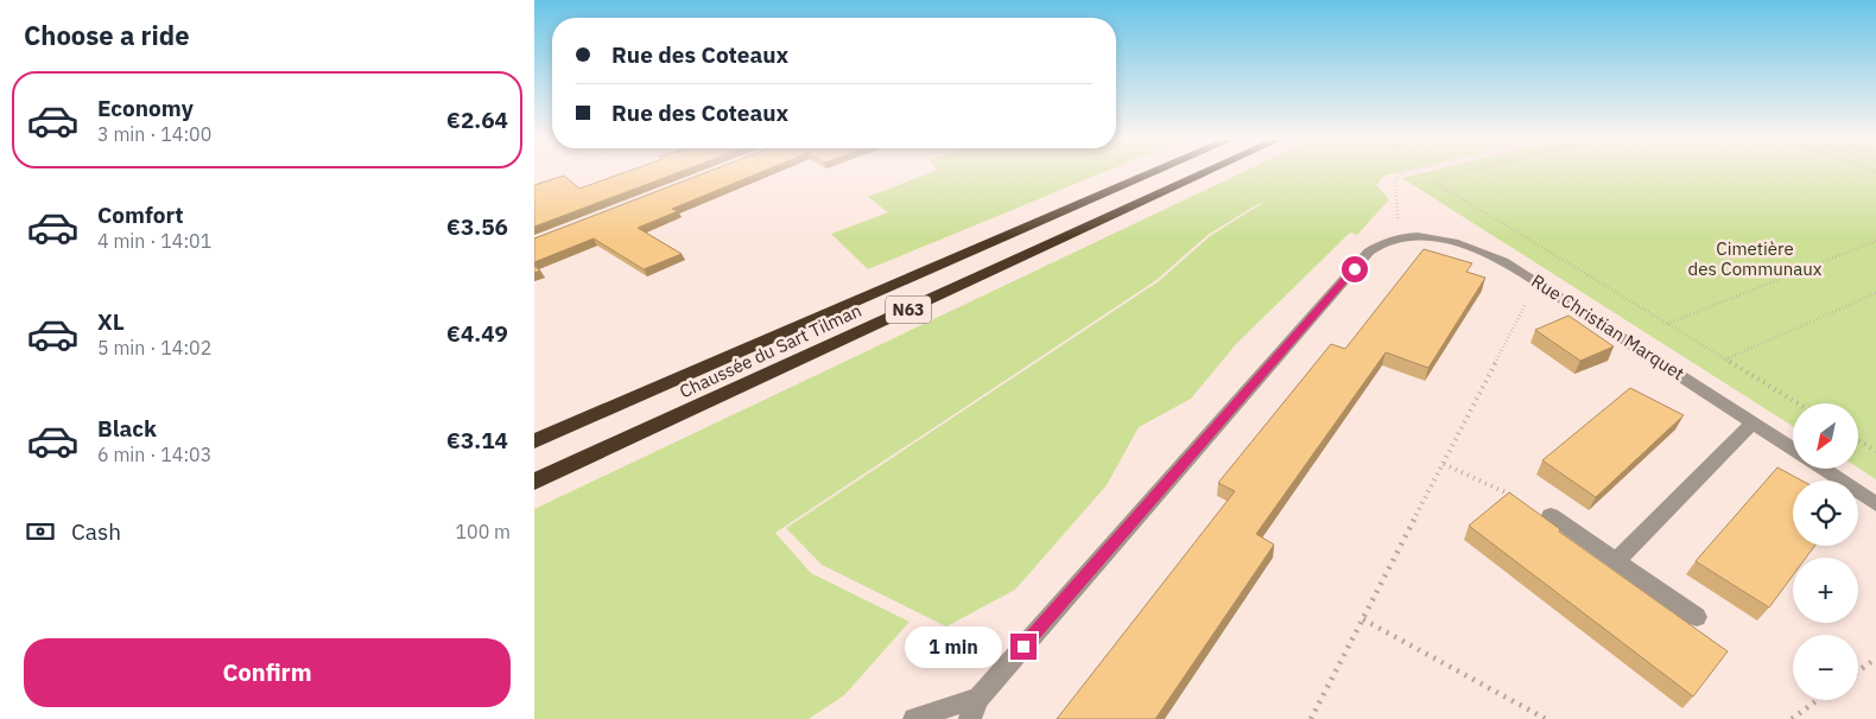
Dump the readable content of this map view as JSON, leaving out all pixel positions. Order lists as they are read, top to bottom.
{
  "streets": {
    "highway": ["N63", "Chaussée du Sart Tilman"],
    "street": ["Rue Christian Marquet"]
  },
  "parks": ["Cimetière des Communaux"],
  "north": "bottom left",
  "page": {
    "heading": "Choose a ride",
    "banner": ["Rue des Coteaux", "Rue des Coteaux"],
    "list": [
      {
        "name": "Economy",
        "note": "3 min · 14:00",
        "value": "€2.64"
      },
      {
        "name": "Comfort",
        "note": "4 min · 14:01",
        "value": "€3.56"
      },
      {
        "name": "XL",
        "note": "5 min · 14:02",
        "value": "€4.49"
      },
      {
        "name": "Black",
        "note": "6 min · 14:03",
        "value": "€3.14"
      }
    ],
    "map_buttons": ["+", "−"],
    "pay": ["Cash", "100 m"],
    "buttons": "Confirm",
    "bubble": "1 min"
  }
}
